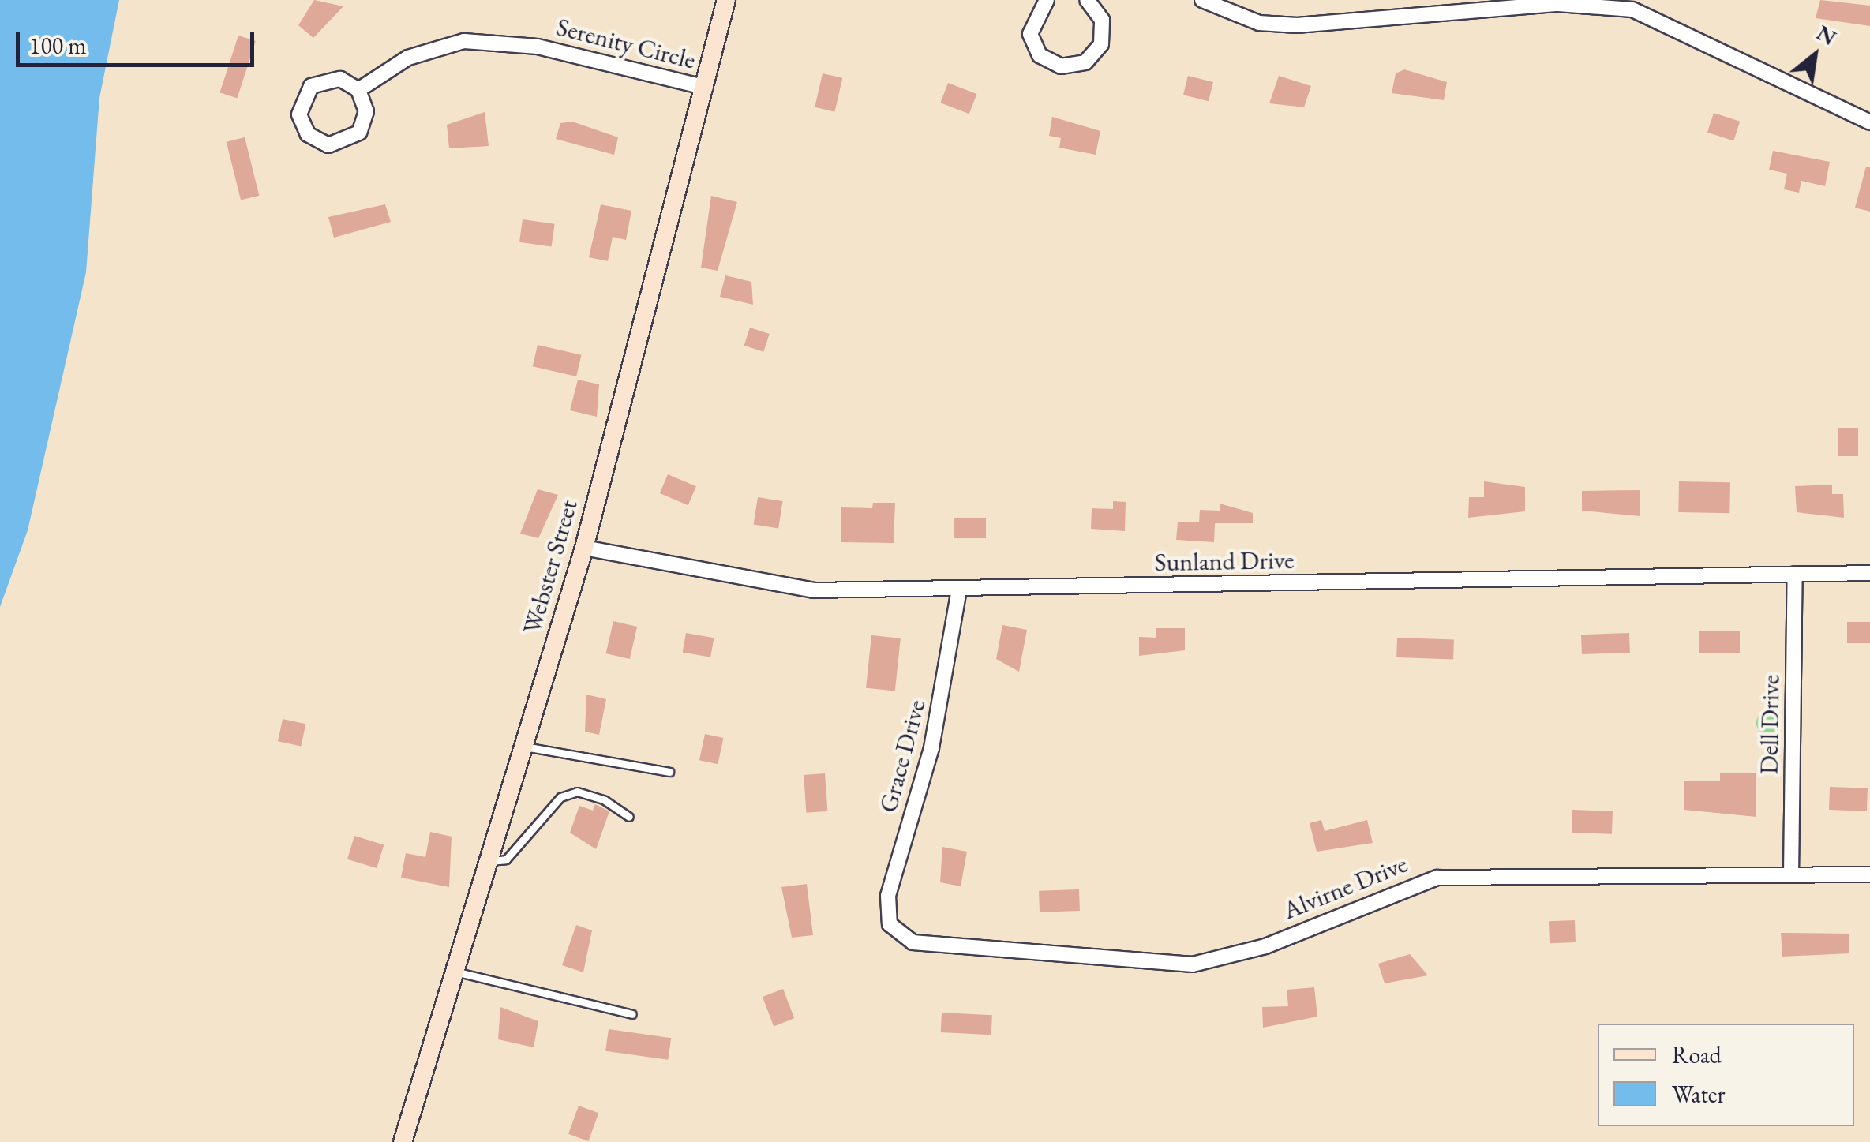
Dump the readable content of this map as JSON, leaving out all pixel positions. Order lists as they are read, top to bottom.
{
  "streets": {
    "main road": ["Webster Street"],
    "street": [
      "Serenity Circle",
      "Sunland Drive",
      "Dell Drive",
      "Grace Drive",
      "Alvirne Drive"
    ]
  },
  "crossings": [
    ["Serenity Circle", "Webster Street"],
    ["Sunland Drive", "Webster Street"],
    ["Sunland Drive", "Dell Drive"],
    ["Sunland Drive", "Grace Drive"],
    ["Dell Drive", "Alvirne Drive"],
    ["Grace Drive", "Alvirne Drive"]
  ],
  "legend": ["Road", "Water"],
  "scale_bar": "100 m",
  "north": "top right"
}
